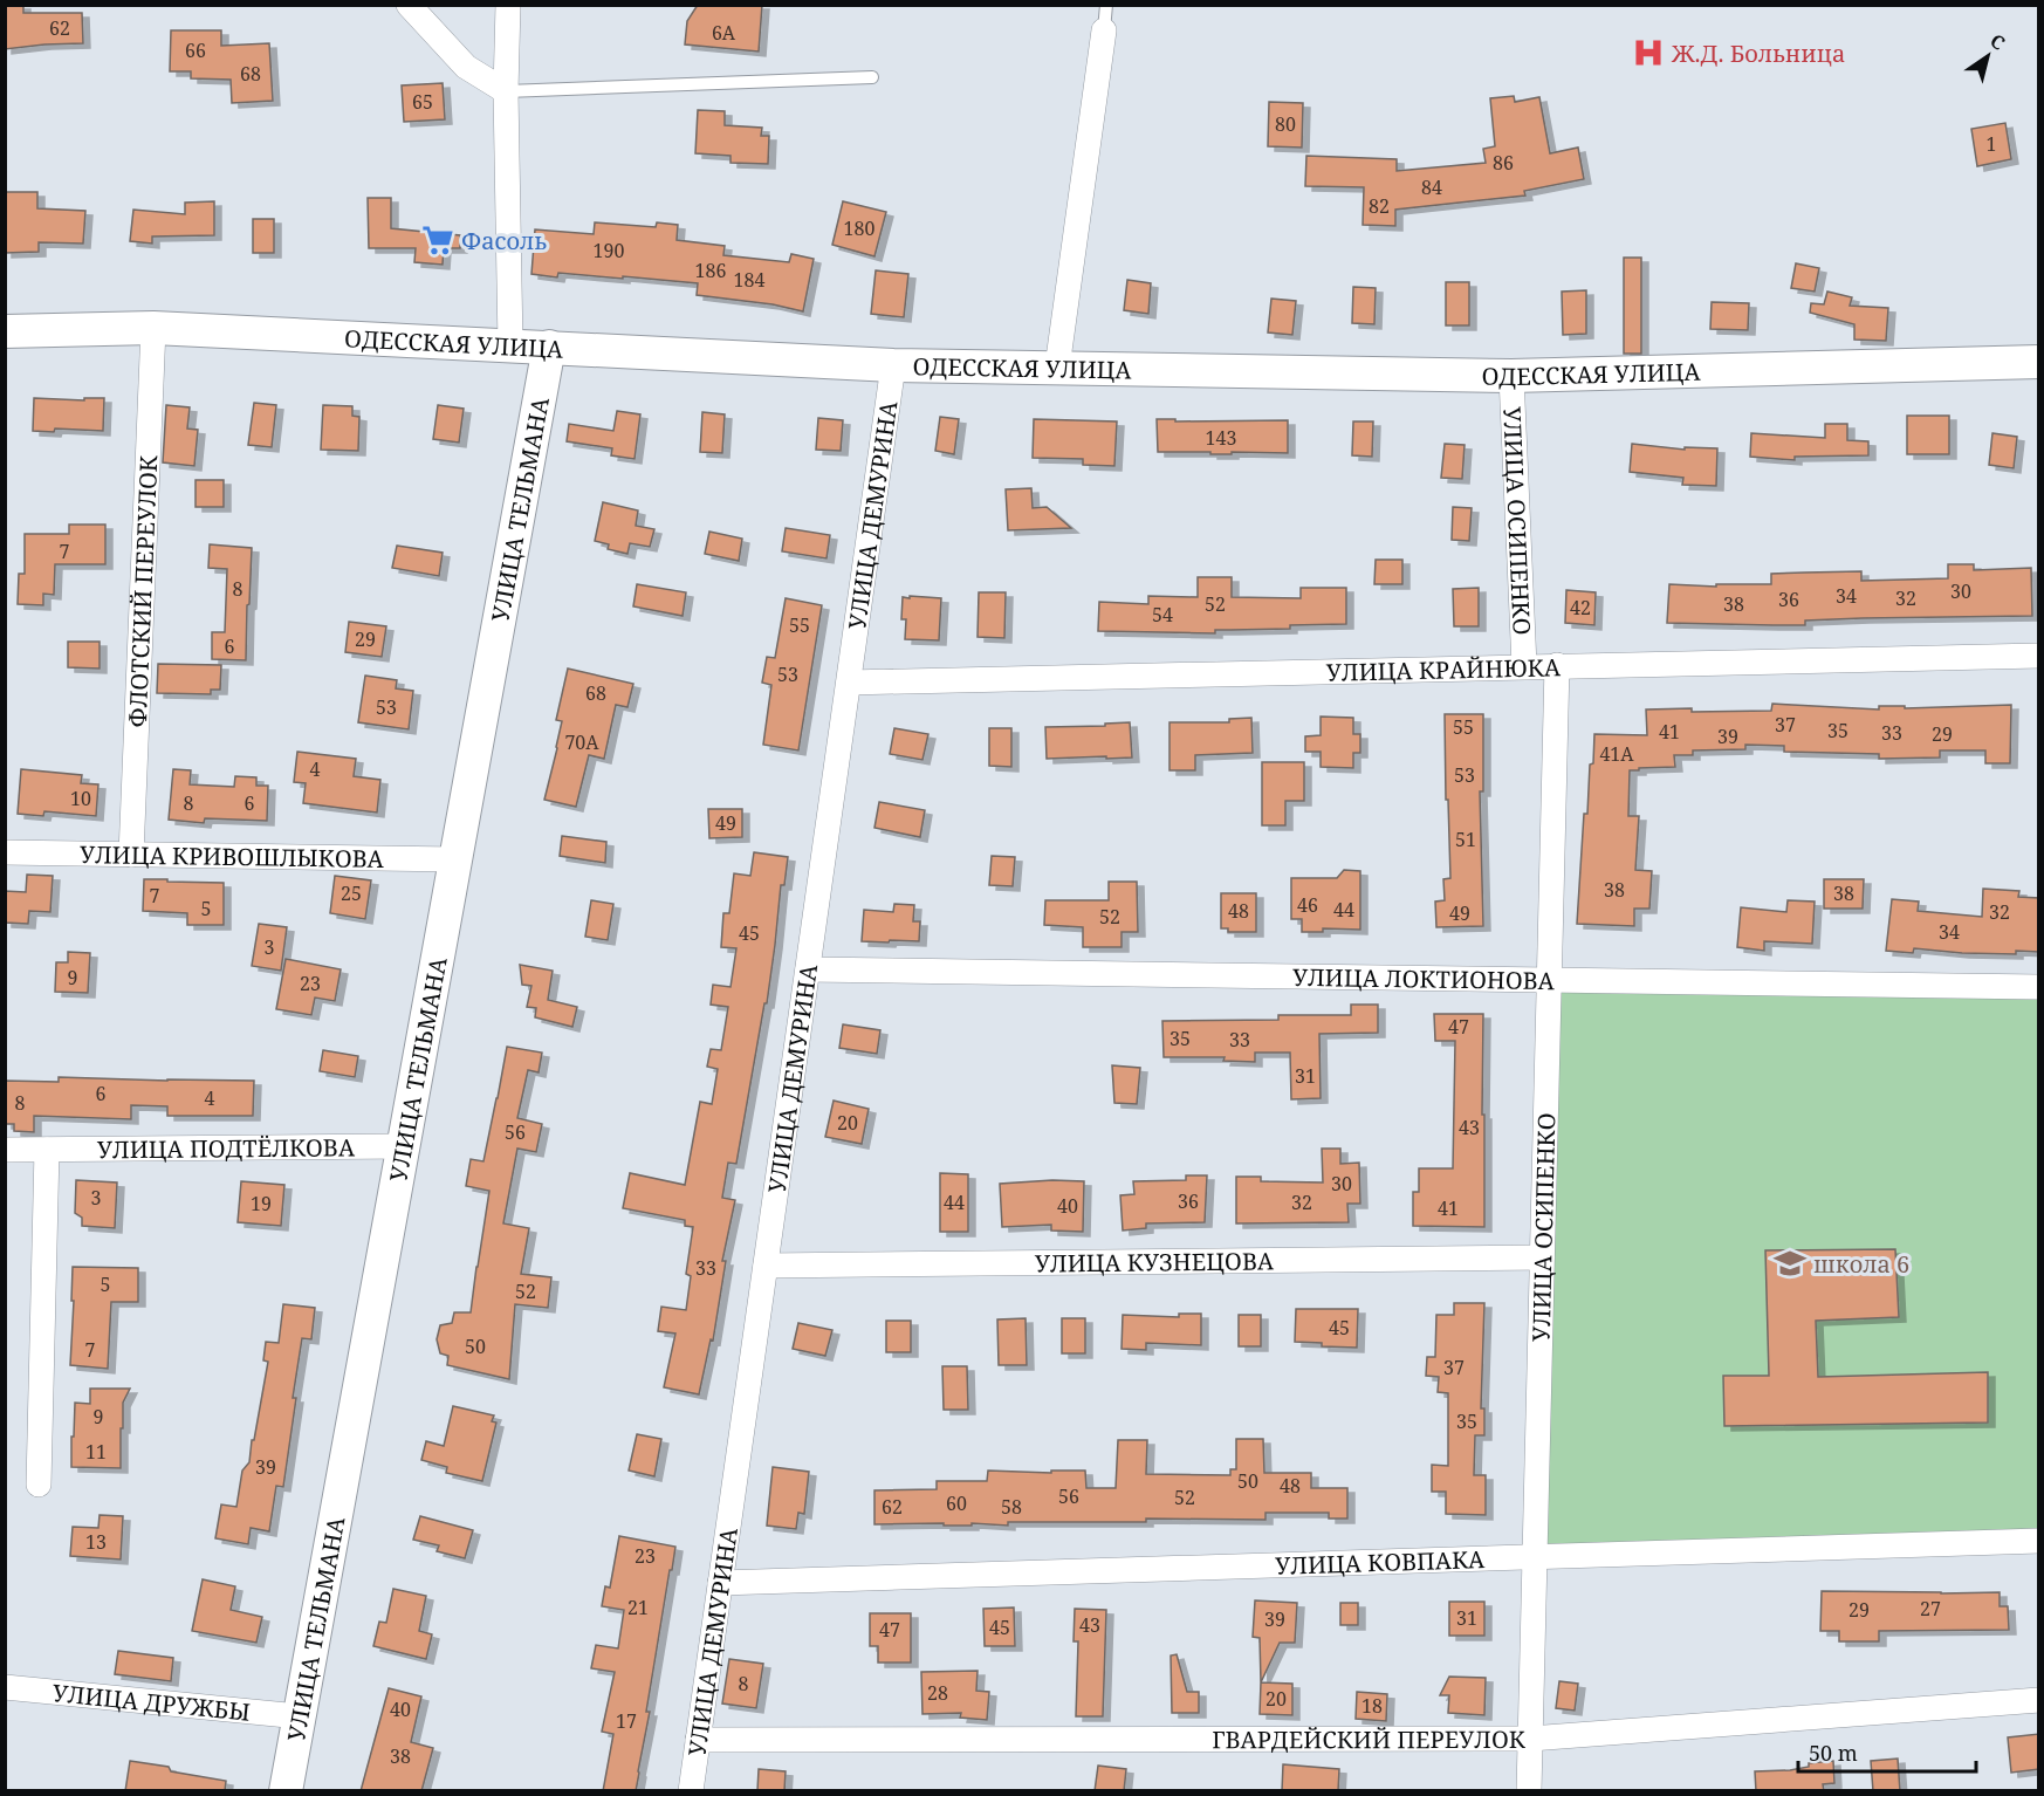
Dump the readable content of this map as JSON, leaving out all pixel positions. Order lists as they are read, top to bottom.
{
  "streets": {
    "main road": ["ОДЕССКАЯ УЛИЦА", "УЛИЦА ТЕЛЬМАНА"],
    "street": [
      "УЛИЦА ДЕМУРИНА",
      "УЛИЦА ОСИПЕНКО",
      "ФЛОТСКИЙ ПЕРЕУЛОК",
      "УЛИЦА КРАЙНЮКА",
      "УЛИЦА КРИВОШЛЫКОВА",
      "УЛИЦА ЛОКТИОНОВА",
      "УЛИЦА ПОДТЁЛКОВА",
      "УЛИЦА КУЗНЕЦОВА",
      "УЛИЦА КОВПАКА",
      "УЛИЦА ДРУЖБЫ",
      "ГВАРДЕЙСКИЙ ПЕРЕУЛОК"
    ]
  },
  "crossings": [
    ["ОДЕССКАЯ УЛИЦА", "УЛИЦА ТЕЛЬМАНА"],
    ["ОДЕССКАЯ УЛИЦА", "УЛИЦА ДЕМУРИНА"],
    ["ОДЕССКАЯ УЛИЦА", "УЛИЦА ОСИПЕНКО"],
    ["ОДЕССКАЯ УЛИЦА", "ФЛОТСКИЙ ПЕРЕУЛОК"],
    ["УЛИЦА ТЕЛЬМАНА", "УЛИЦА КРИВОШЛЫКОВА"],
    ["УЛИЦА ТЕЛЬМАНА", "УЛИЦА ПОДТЁЛКОВА"],
    ["УЛИЦА ТЕЛЬМАНА", "УЛИЦА ДРУЖБЫ"],
    ["УЛИЦА ДЕМУРИНА", "УЛИЦА КРАЙНЮКА"],
    ["УЛИЦА ДЕМУРИНА", "УЛИЦА ЛОКТИОНОВА"],
    ["УЛИЦА ДЕМУРИНА", "УЛИЦА КУЗНЕЦОВА"],
    ["УЛИЦА ДЕМУРИНА", "УЛИЦА КОВПАКА"],
    ["УЛИЦА ДЕМУРИНА", "ГВАРДЕЙСКИЙ ПЕРЕУЛОК"],
    ["УЛИЦА ОСИПЕНКО", "УЛИЦА КРАЙНЮКА"],
    ["УЛИЦА ОСИПЕНКО", "УЛИЦА ЛОКТИОНОВА"],
    ["УЛИЦА ОСИПЕНКО", "УЛИЦА КУЗНЕЦОВА"],
    ["УЛИЦА ОСИПЕНКО", "УЛИЦА КОВПАКА"],
    ["УЛИЦА ОСИПЕНКО", "ГВАРДЕЙСКИЙ ПЕРЕУЛОК"],
    ["ФЛОТСКИЙ ПЕРЕУЛОК", "УЛИЦА КРИВОШЛЫКОВА"]
  ],
  "places": {
    "hospital": ["Ж.Д. Больница"],
    "supermarket": ["Фасоль"],
    "school or university": ["школа 6"]
  },
  "house_numbers": [
    "62",
    "6А",
    "66",
    "68",
    "65",
    "80",
    "1",
    "86",
    "84",
    "82",
    "180",
    "190",
    "186",
    "184",
    "143",
    "7",
    "8",
    "30",
    "34",
    "32",
    "36",
    "52",
    "38",
    "42",
    "54",
    "55",
    "29",
    "6",
    "53",
    "68",
    "53",
    "37",
    "55",
    "35",
    "41",
    "33",
    "29",
    "39",
    "70А",
    "41А",
    "4",
    "53",
    "10",
    "8",
    "6",
    "49",
    "51",
    "38",
    "25",
    "38",
    "7",
    "46",
    "5",
    "44",
    "48",
    "32",
    "49",
    "52",
    "34",
    "45",
    "3",
    "9",
    "23",
    "47",
    "35",
    "33",
    "31",
    "6",
    "4",
    "8",
    "20",
    "43",
    "56",
    "30",
    "3",
    "36",
    "44",
    "32",
    "19",
    "40",
    "41",
    "33",
    "5",
    "52",
    "45",
    "50",
    "7",
    "37",
    "9",
    "35",
    "11",
    "39",
    "50",
    "48",
    "56",
    "52",
    "60",
    "62",
    "58",
    "13",
    "23",
    "21",
    "27",
    "29",
    "31",
    "39",
    "43",
    "45",
    "47",
    "8",
    "28",
    "20",
    "18",
    "40",
    "17",
    "38"
  ],
  "scale_bar": "50 m",
  "north": "top right"
}
